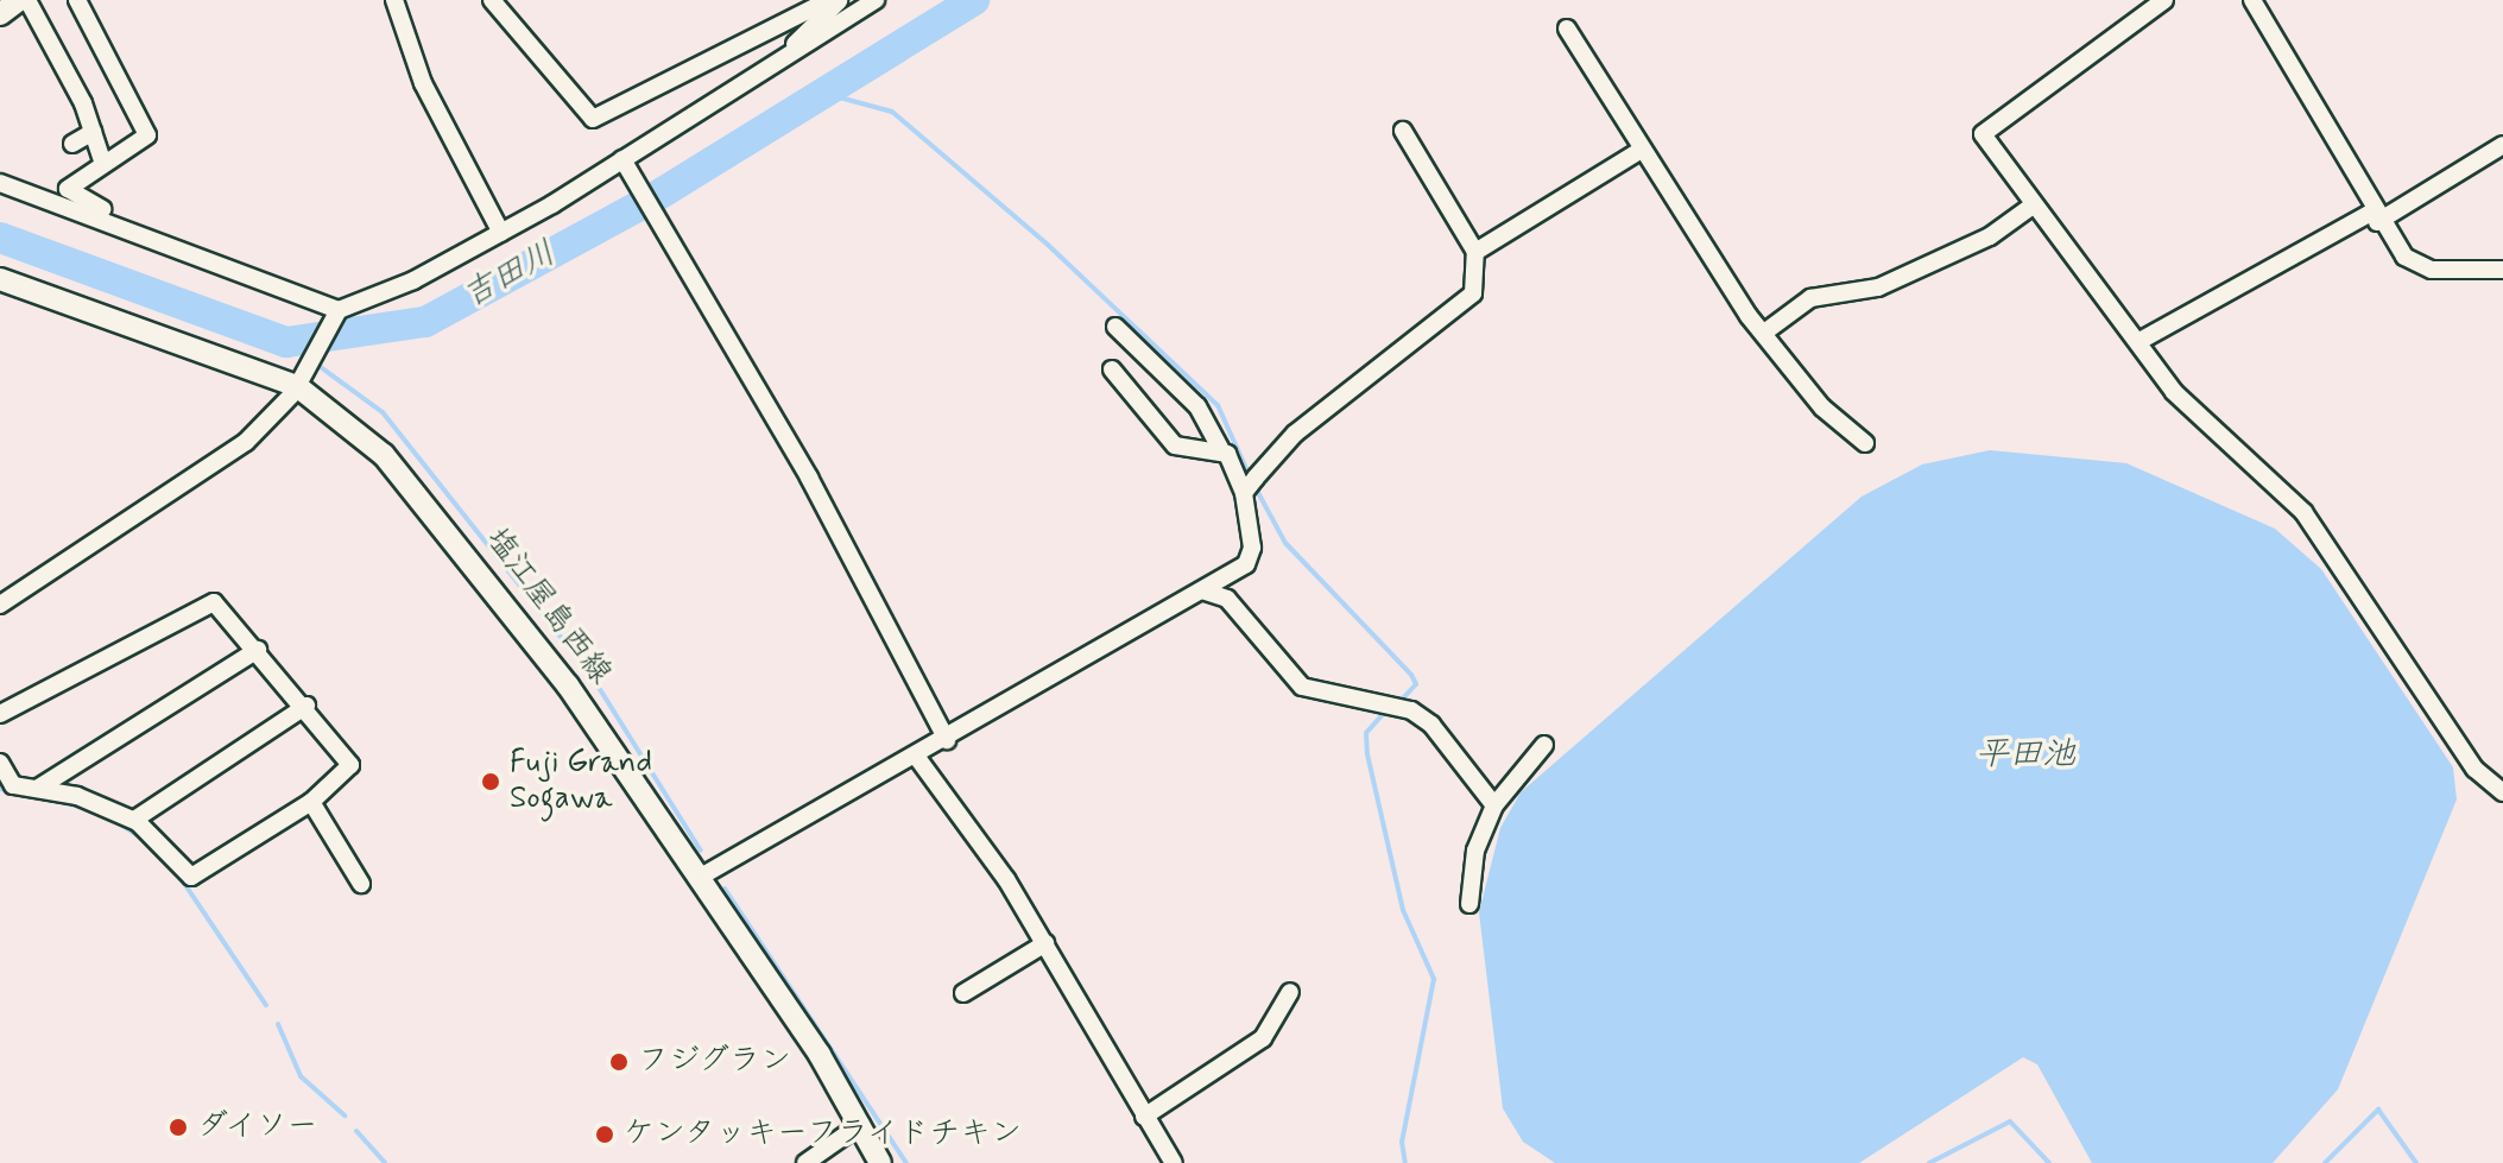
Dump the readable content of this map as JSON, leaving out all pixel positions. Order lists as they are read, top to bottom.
{
  "streets": {
    "main road": ["塩江屋島西線"]
  },
  "water": ["吉田川", "平田池"],
  "places": [
    "Fuji Grand Sogawa",
    "フジグラン",
    "ダイソー",
    "ケンタッキーフライドチキン"
  ]
}
